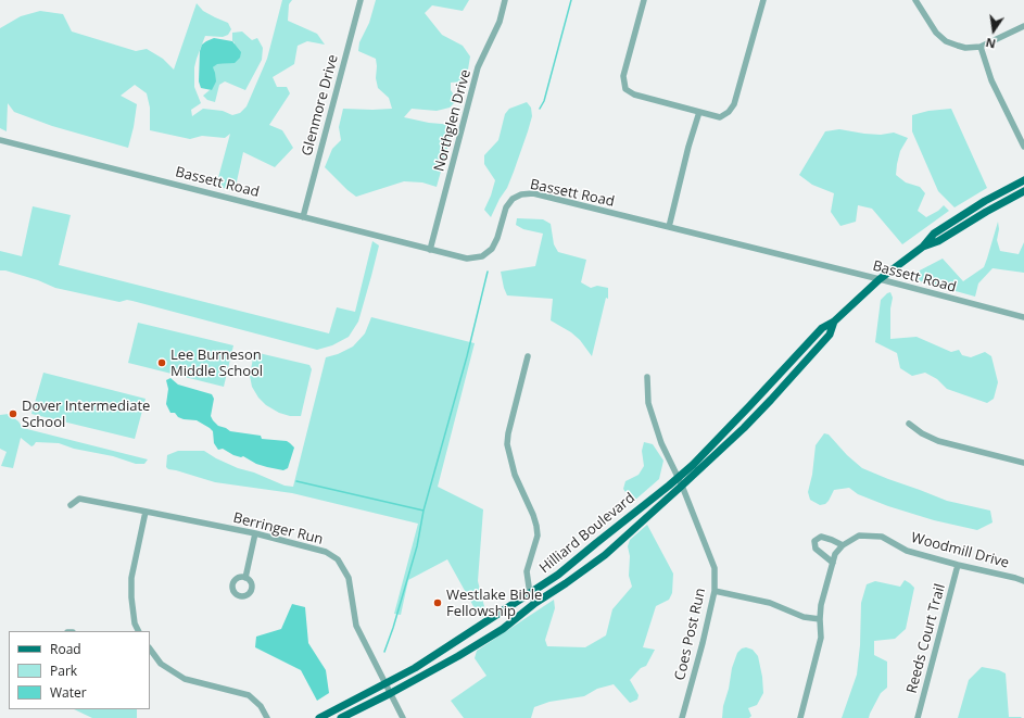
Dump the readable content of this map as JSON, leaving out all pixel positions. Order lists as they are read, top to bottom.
{
  "streets": {
    "main road": ["Hilliard Boulevard"],
    "street": [
      "Glenmore Drive",
      "Northglen Drive",
      "Bassett Road",
      "Berringer Run",
      "Woodmill Drive",
      "Coes Post Run",
      "Reeds Court Trail"
    ]
  },
  "crossings": [
    ["Glenmore Drive", "Bassett Road"],
    ["Northglen Drive", "Bassett Road"],
    ["Bassett Road", "Hilliard Boulevard"],
    ["Berringer Run", "Hilliard Boulevard"],
    ["Hilliard Boulevard", "Coes Post Run"],
    ["Woodmill Drive", "Reeds Court Trail"]
  ],
  "places": ["Lee Burneson Middle School", "Dover Intermediate School", "Westlake Bible Fellowship"],
  "legend": ["Road", "Park", "Water"],
  "north": "bottom"
}
